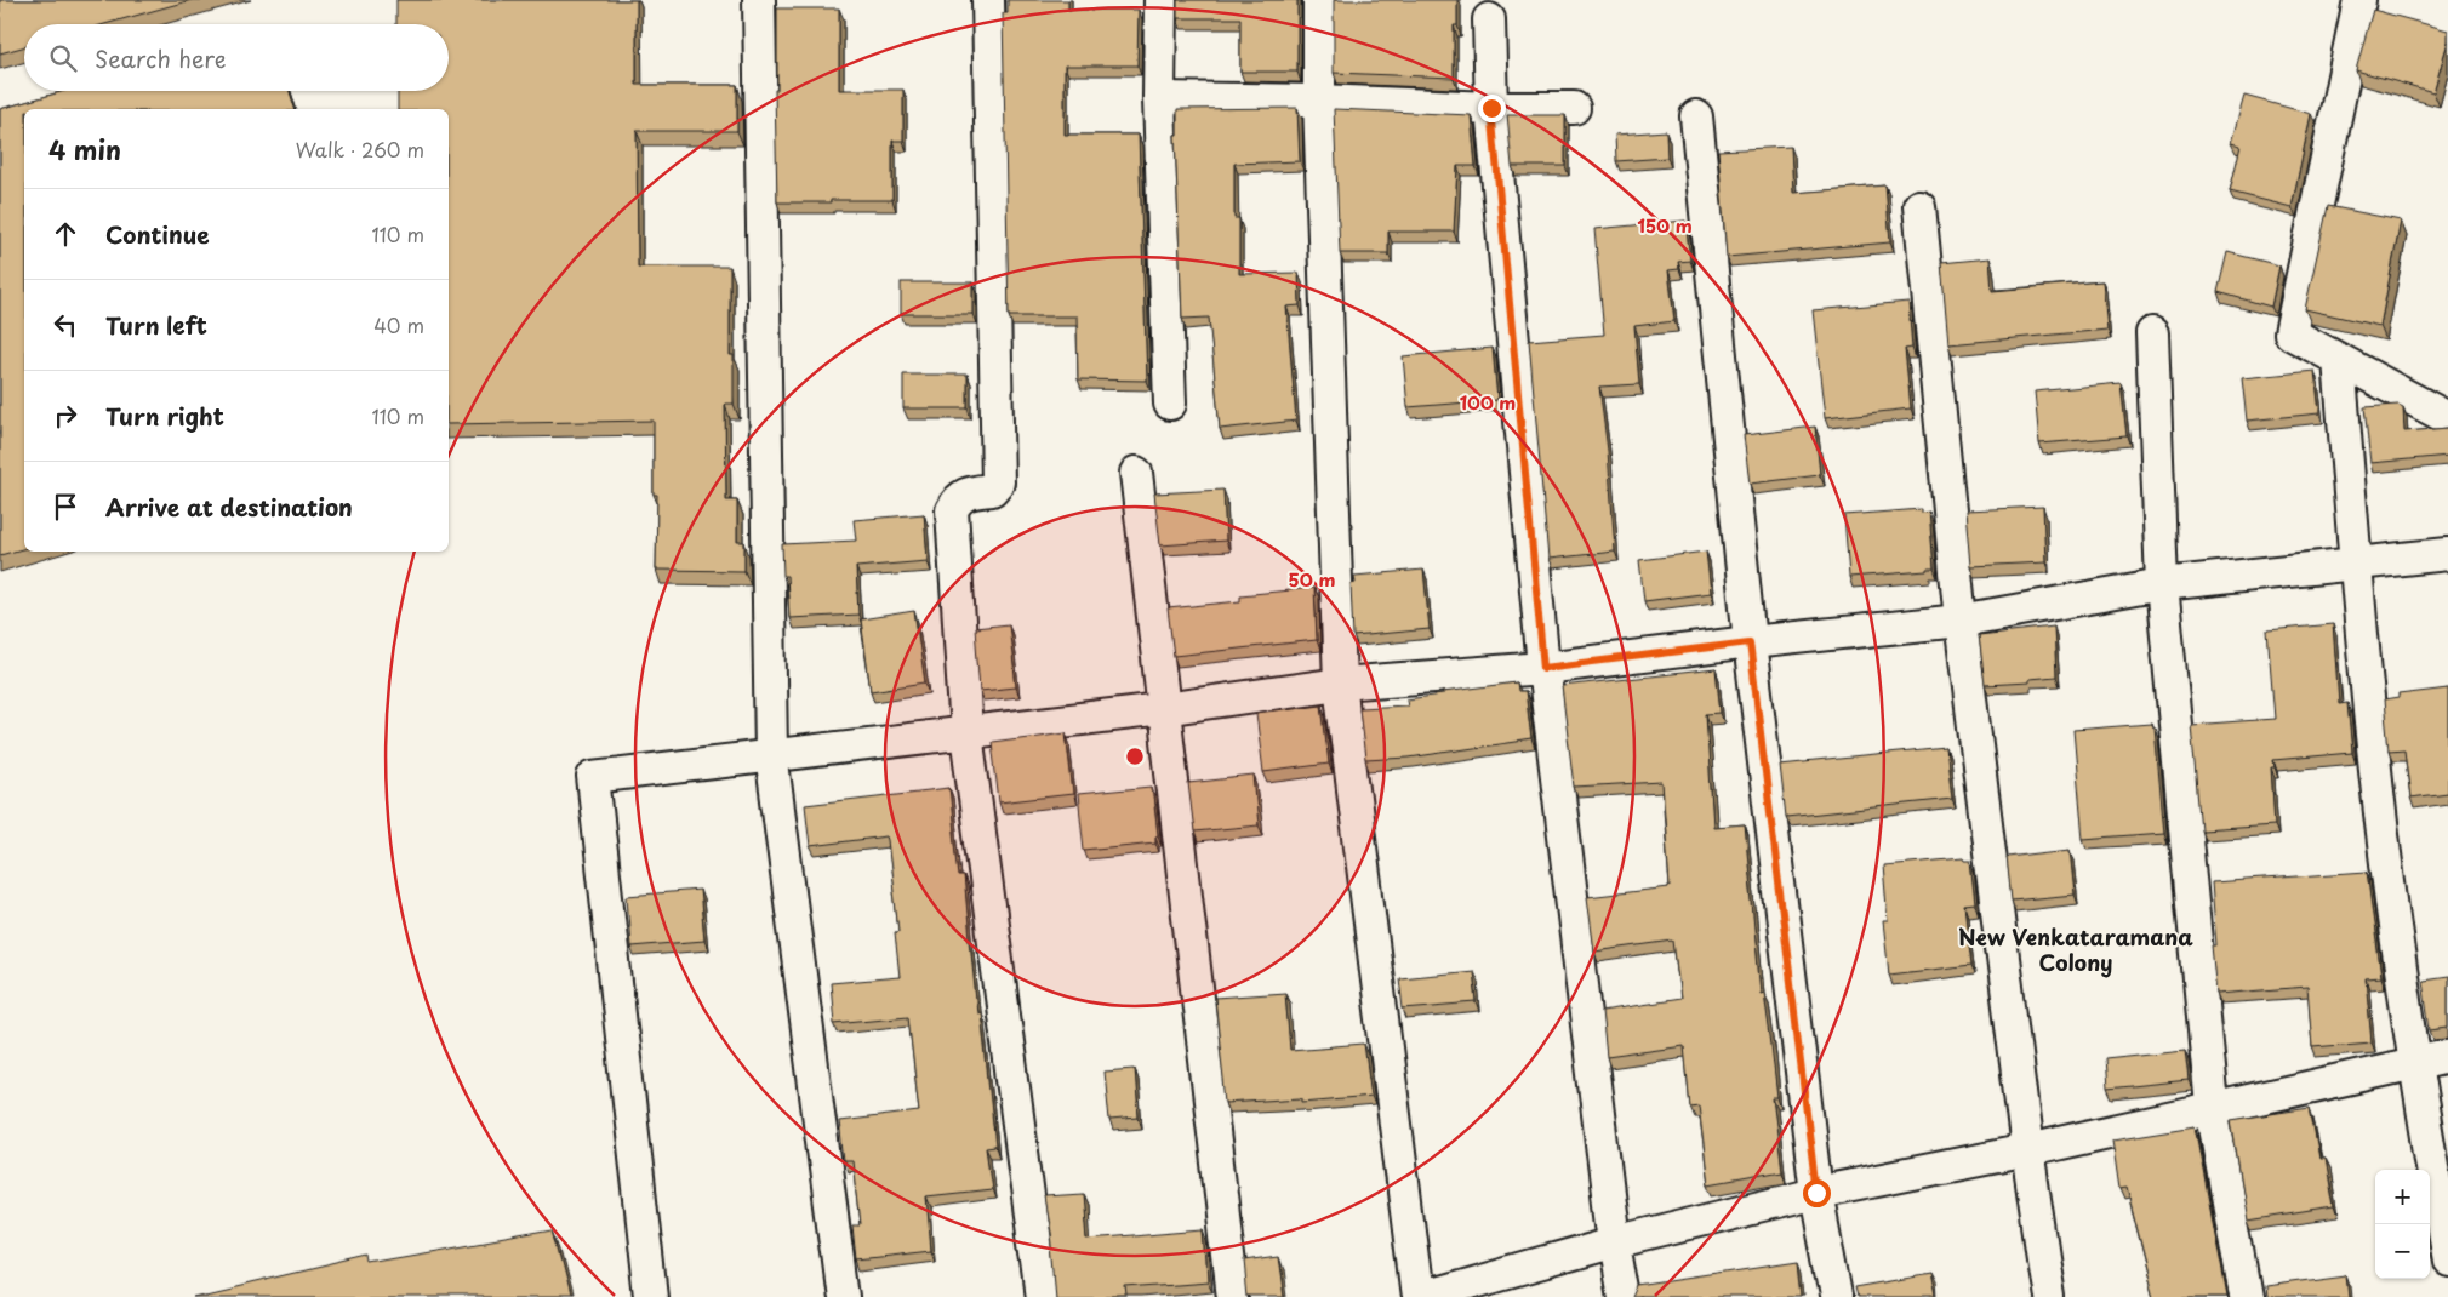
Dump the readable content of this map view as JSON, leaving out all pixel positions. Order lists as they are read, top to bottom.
{
  "districts": ["New Venkataramana Colony"],
  "page": {
    "search": "Search here",
    "heading": ["4 min", "Walk · 260 m"],
    "list": [
      ["Continue", "110 m"],
      ["Turn left", "40 m"],
      ["Turn right", "110 m"],
      "Arrive at destination"
    ],
    "map_buttons": ["+", "−"]
  },
  "rings": ["150 m", "100 m", "50 m"]
}
